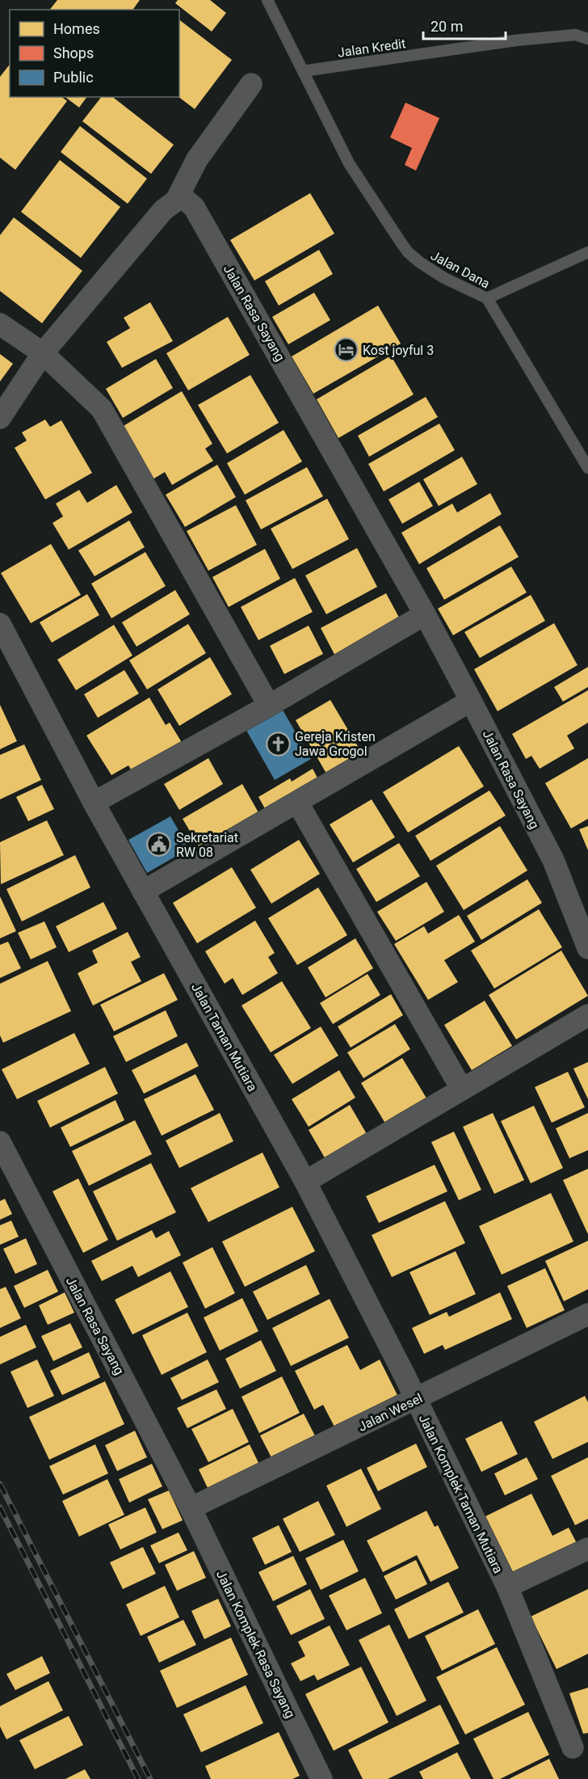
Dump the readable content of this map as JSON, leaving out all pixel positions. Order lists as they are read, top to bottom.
{
  "streets": {
    "street": [
      "Jalan Rasa Sayang",
      "Jalan Taman Mutiara",
      "Jalan Wesel",
      "Jalan Komplek Taman Mutiara",
      "Jalan Komplek Rasa Sayang"
    ],
    "lane": ["Jalan Kredit", "Jalan Dana"]
  },
  "crossings": [
    ["Jalan Kredit", "Jalan Dana"],
    ["Jalan Rasa Sayang", "Jalan Wesel"],
    ["Jalan Rasa Sayang", "Jalan Komplek Rasa Sayang"],
    ["Jalan Taman Mutiara", "Jalan Wesel"],
    ["Jalan Taman Mutiara", "Jalan Komplek Taman Mutiara"],
    ["Jalan Wesel", "Jalan Komplek Taman Mutiara"],
    ["Jalan Wesel", "Jalan Komplek Rasa Sayang"]
  ],
  "places": {
    "hotel": ["Kost joyful 3"],
    "church": ["Gereja Kristen Jawa Grogol"],
    "public building": ["Sekretariat RW 08"]
  },
  "legend": ["Homes", "Shops", "Public"],
  "scale_bar": "20 m"
}
